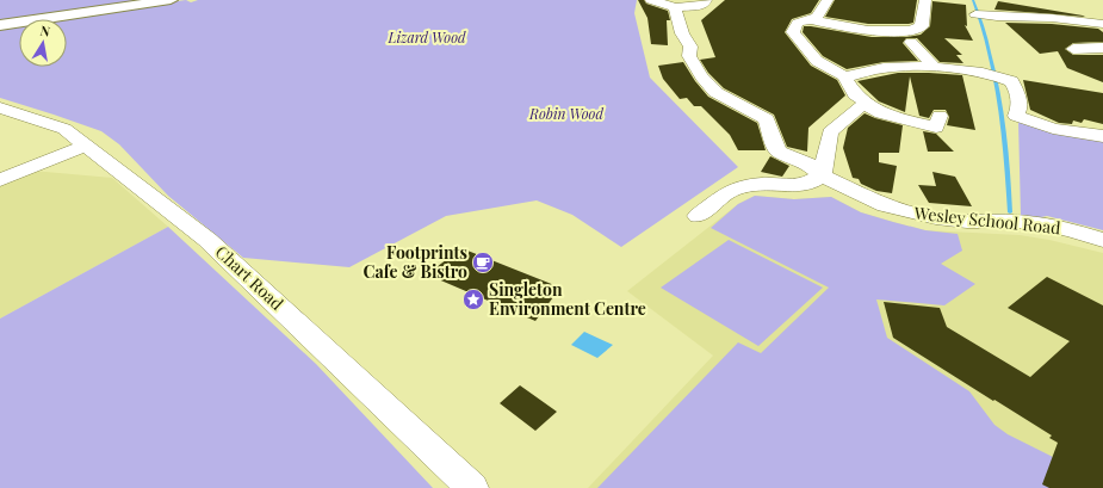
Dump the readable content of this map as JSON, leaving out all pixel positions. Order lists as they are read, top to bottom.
{
  "streets": {
    "street": ["Wesley School Road", "Chart Road"]
  },
  "parks": ["Lizard Wood", "Robin Wood"],
  "places": {
    "cafe": ["Footprints Cafe & Bistro"],
    "place": ["Singleton Environment Centre"]
  },
  "north": "top"
}
